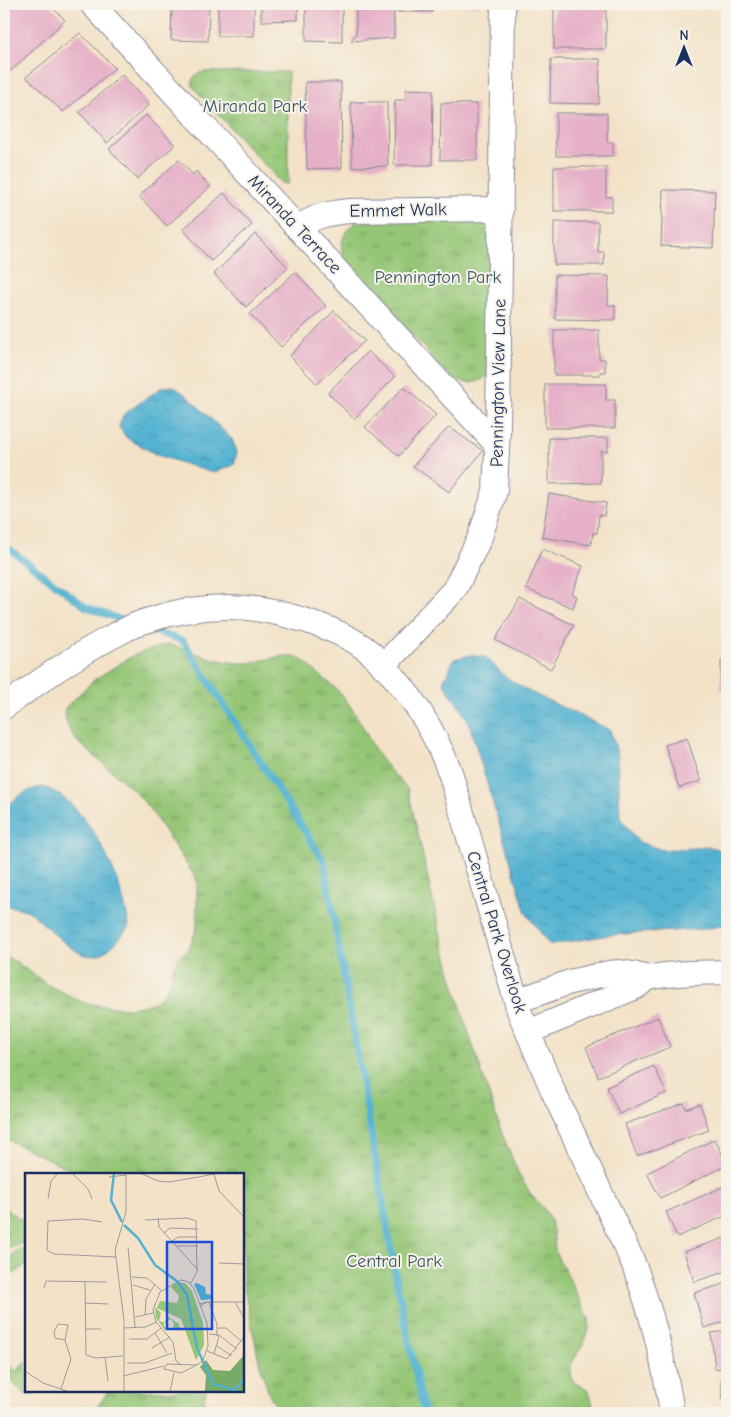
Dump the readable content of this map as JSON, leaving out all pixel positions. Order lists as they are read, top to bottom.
{
  "streets": {
    "street": [
      "Emmet Walk",
      "Miranda Terrace",
      "Pennington View Lane",
      "Central Park Overlook"
    ]
  },
  "crossings": [
    ["Emmet Walk", "Miranda Terrace"],
    ["Emmet Walk", "Pennington View Lane"],
    ["Miranda Terrace", "Pennington View Lane"],
    ["Pennington View Lane", "Central Park Overlook"]
  ],
  "parks": ["Miranda Park", "Pennington Park", "Central Park"],
  "north": "top"
}
